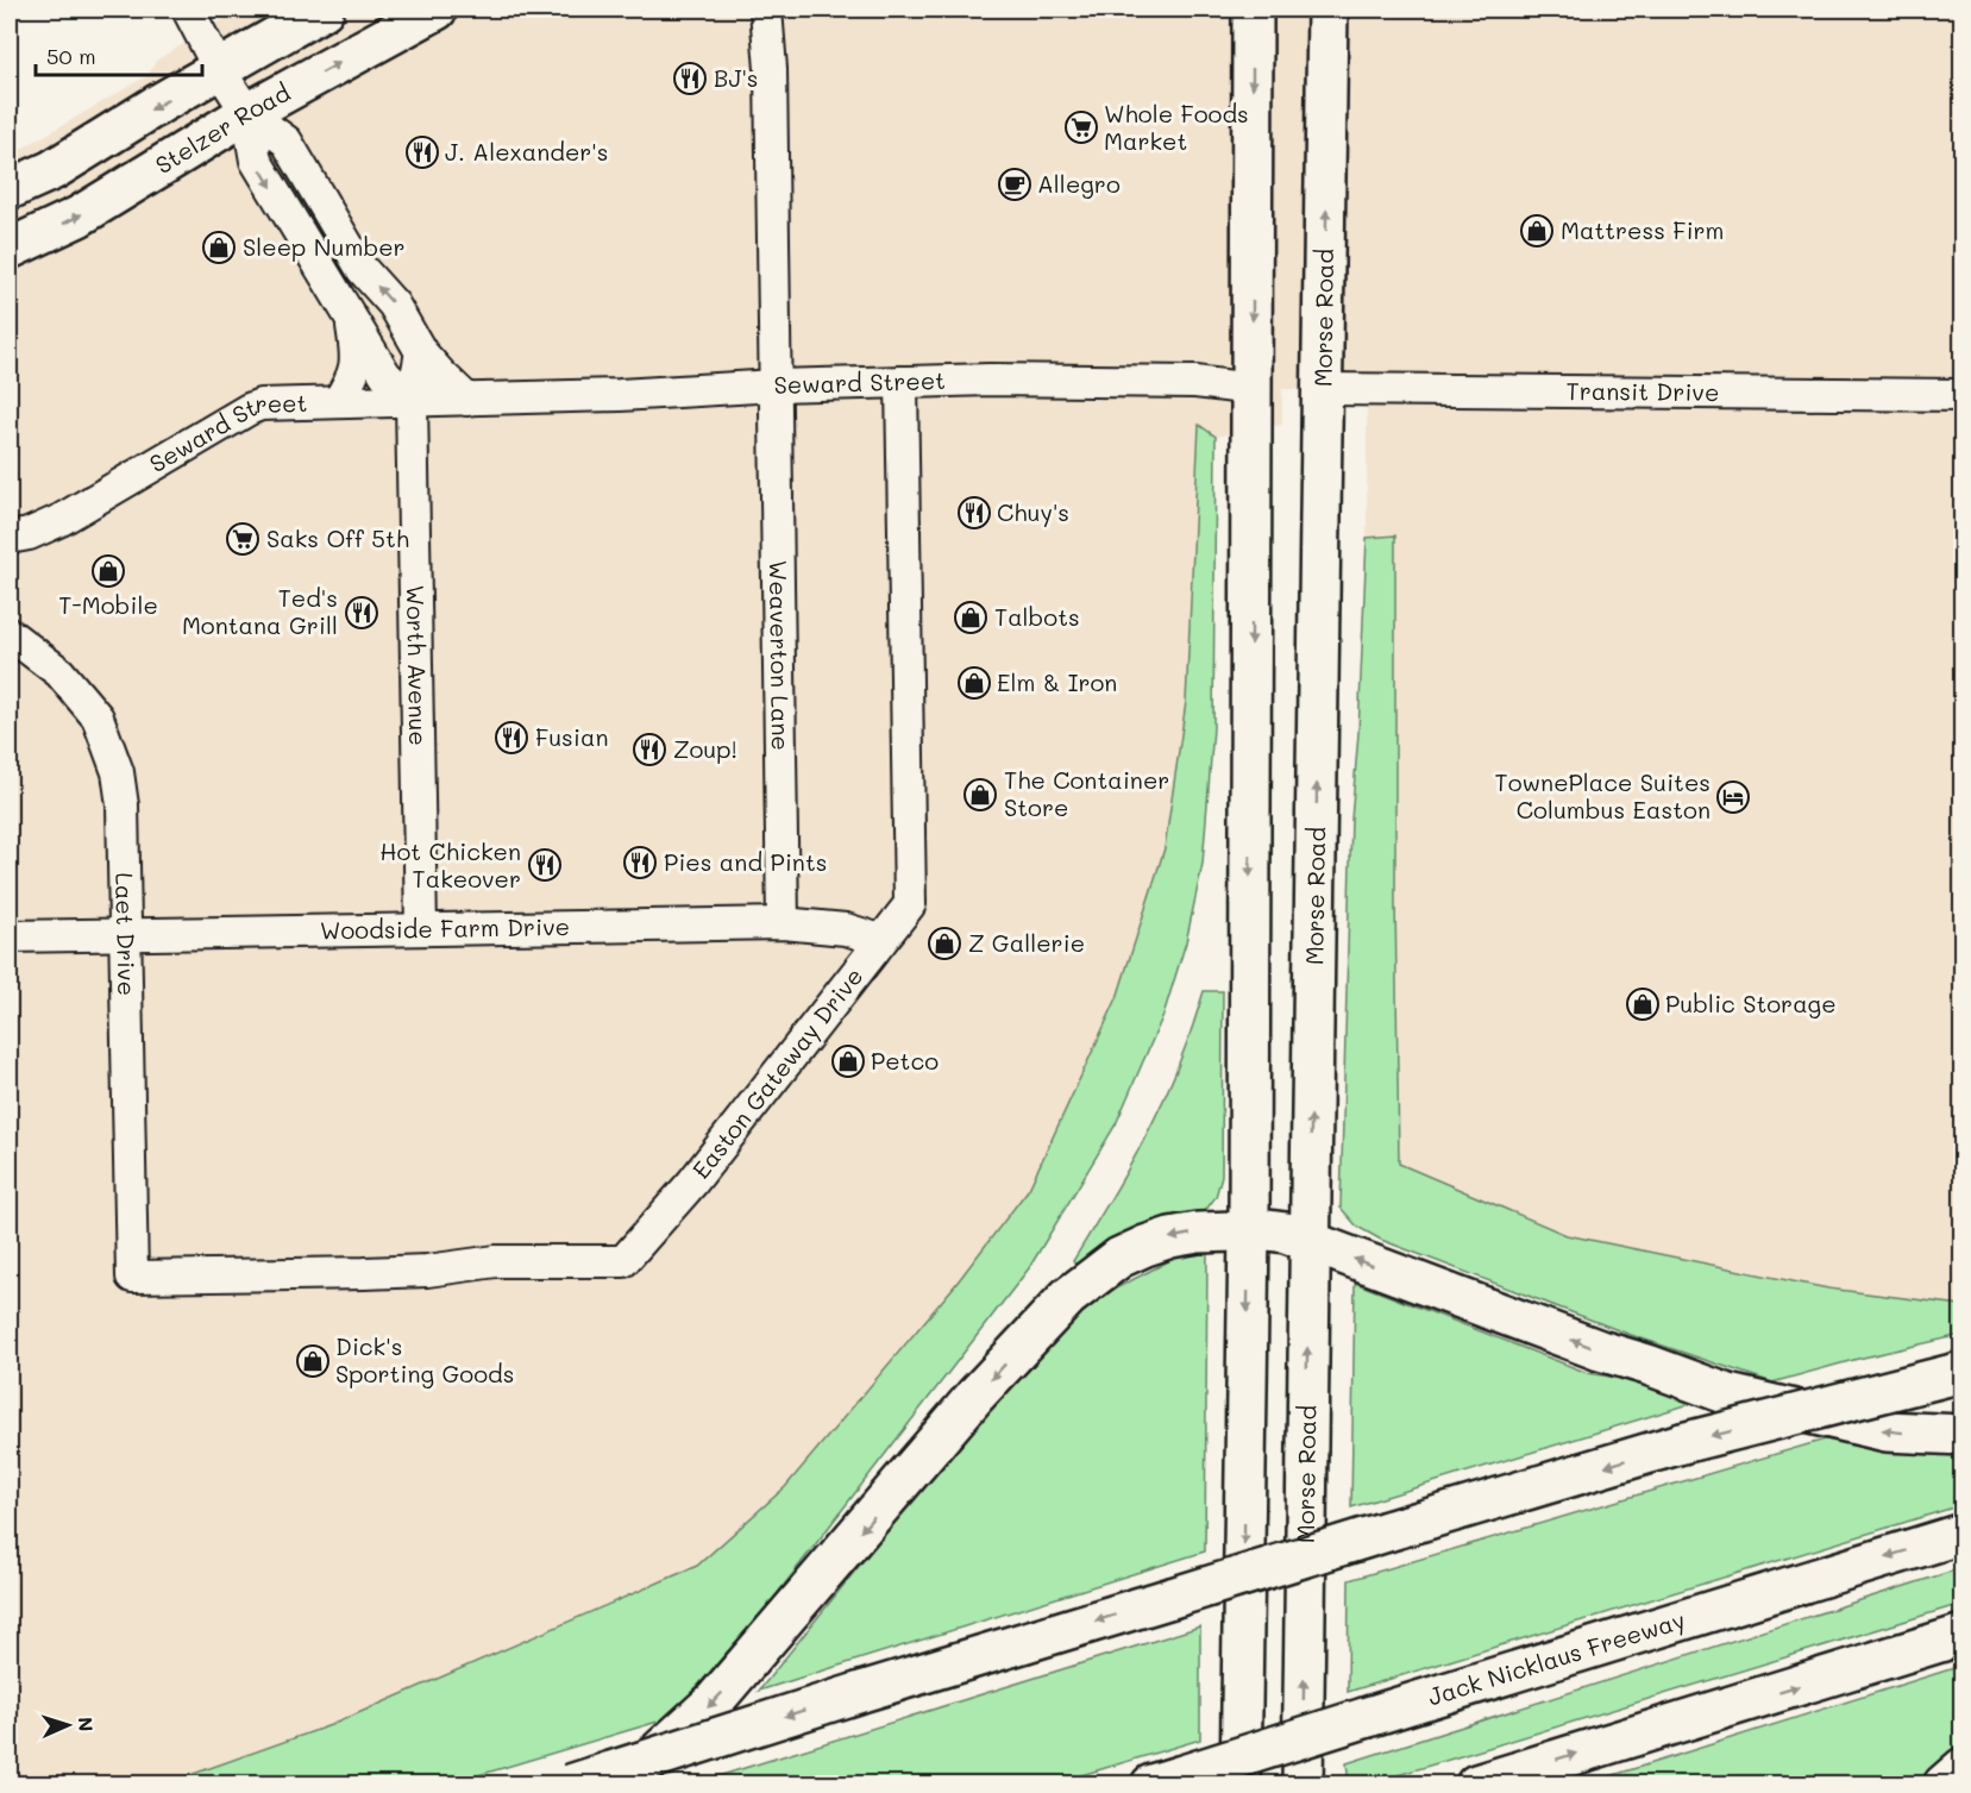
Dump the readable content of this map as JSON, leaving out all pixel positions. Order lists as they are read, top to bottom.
{
  "streets": {
    "main road": ["Stelzer Road", "Morse Road", "Jack Nicklaus Freeway"],
    "street": [
      "Seward Street",
      "Transit Drive",
      "Weaverton Lane",
      "Worth Avenue",
      "Woodside Farm Drive",
      "Laet Drive",
      "Easton Gateway Drive"
    ]
  },
  "crossings": [
    ["Morse Road", "Transit Drive"],
    ["Seward Street", "Weaverton Lane"],
    ["Seward Street", "Worth Avenue"],
    ["Seward Street", "Easton Gateway Drive"],
    ["Weaverton Lane", "Woodside Farm Drive"],
    ["Worth Avenue", "Woodside Farm Drive"],
    ["Woodside Farm Drive", "Laet Drive"],
    ["Woodside Farm Drive", "Easton Gateway Drive"],
    ["Laet Drive", "Easton Gateway Drive"]
  ],
  "places": {
    "restaurant": [
      "BJ's",
      "J. Alexander's",
      "Chuy's",
      "Ted's Montana Grill",
      "Fusian",
      "Zoup!",
      "Pies and Pints",
      "Hot Chicken Takeover"
    ],
    "supermarket": ["Whole Foods Market", "Saks Off 5th"],
    "cafe": ["Allegro"],
    "shop": [
      "Mattress Firm",
      "Sleep Number",
      "T-Mobile",
      "Talbots",
      "Elm & Iron",
      "The Container Store",
      "Z Gallerie",
      "Public Storage",
      "Petco",
      "Dick's Sporting Goods"
    ],
    "hotel": ["TownePlace Suites Columbus Easton"]
  },
  "scale_bar": "50 m",
  "north": "right"
}
